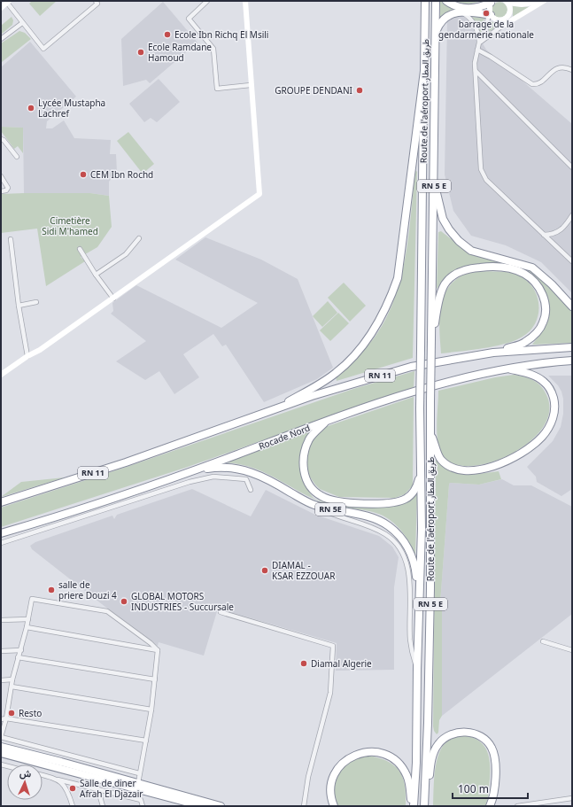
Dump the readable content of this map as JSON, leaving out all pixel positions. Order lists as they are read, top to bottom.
{
  "streets": {
    "highway": [
      "Route de l'aéroport طريق المطار",
      "RN 5 E",
      "RN 11",
      "Rocade Nord",
      "RN 5E"
    ]
  },
  "crossings": [
    ["Route de l'aéroport طريق المطار", "RN 5E"],
    ["Rocade Nord", "RN 5E"]
  ],
  "parks": ["Cimetière Sidi M'hamed"],
  "places": [
    "barrage de la gendarmerie nationale",
    "Ecole Ibn Richq El Msili",
    "Ecole Ramdane Hamoud",
    "GROUPE DENDANI",
    "Lycée Mustapha Lachref",
    "CEM Ibn Rochd",
    "DIAMAL - KSAR EZZOUAR",
    "salle de priere Douzi 4",
    "GLOBAL MOTORS INDUSTRIES - Succursale",
    "Diamal Algerie",
    "Resto",
    "Salle de diner Afrah El Djazair"
  ],
  "scale_bar": "100 m",
  "north": "top"
}
